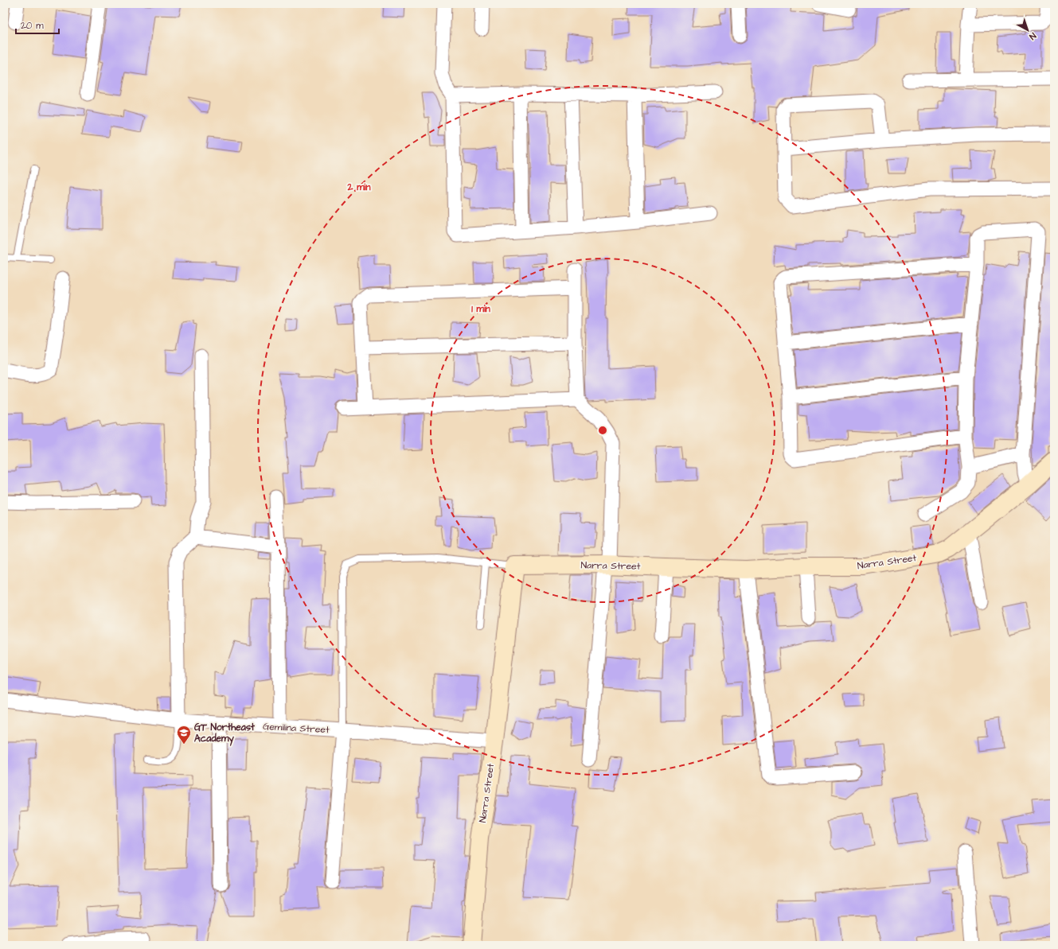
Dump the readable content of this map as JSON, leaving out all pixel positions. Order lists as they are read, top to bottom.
{
  "streets": {
    "street": ["Narra Street", "Gemilina Street"]
  },
  "crossings": [
    ["Narra Street", "Gemilina Street"]
  ],
  "places": {
    "school or university": ["GT Northeast Academy"]
  },
  "scale_bar": "20 m",
  "north": "bottom right",
  "rings": ["2 min", "1 min"]
}
